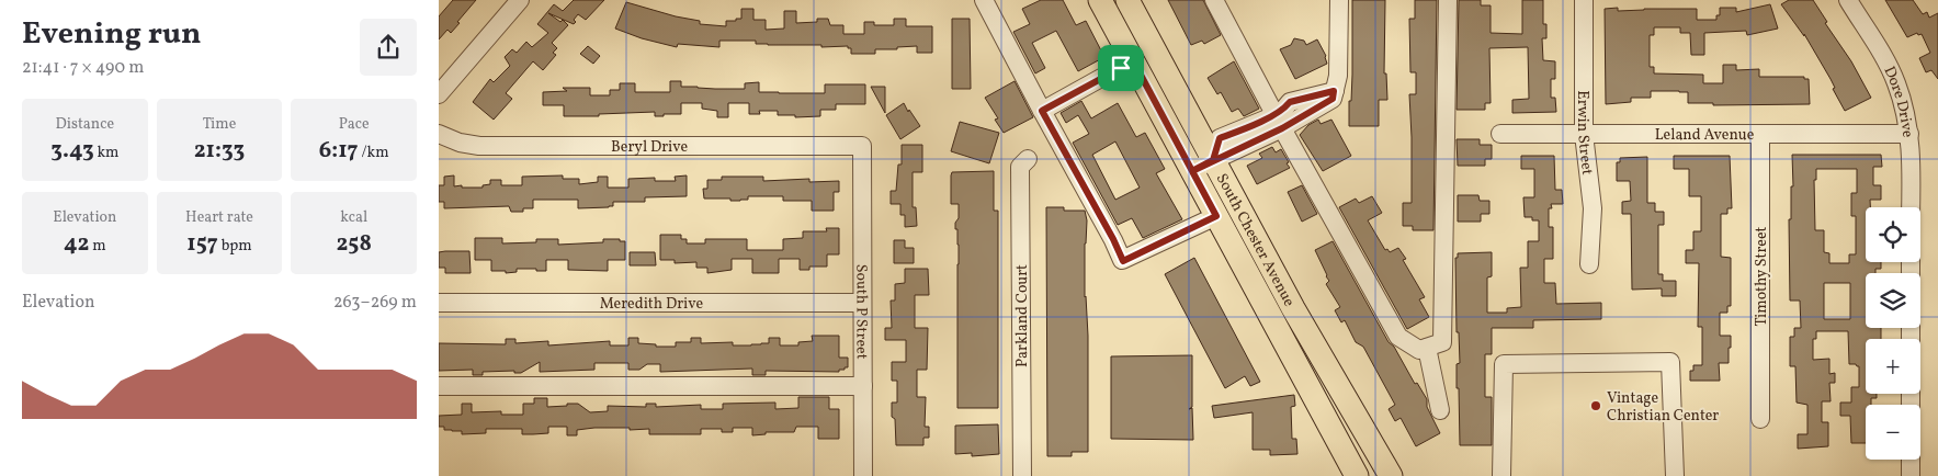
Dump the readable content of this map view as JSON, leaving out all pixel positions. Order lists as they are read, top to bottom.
{
  "streets": {
    "main road": ["South Chester Avenue"],
    "street": [
      "Dore Drive",
      "Erwin Street",
      "Leland Avenue",
      "Beryl Drive",
      "Timothy Street",
      "Meredith Drive",
      "South P Street",
      "Parkland Court"
    ]
  },
  "crossings": [
    ["Dore Drive", "Leland Avenue"],
    ["Erwin Street", "Leland Avenue"],
    ["Leland Avenue", "Timothy Street"],
    ["Beryl Drive", "South P Street"],
    ["Meredith Drive", "South P Street"]
  ],
  "places": ["Vintage Christian Center"],
  "page": {
    "heading": ["Evening run", "21:41 · 7 × 490 m"],
    "stats": [
      ["Distance", "3.43 km"],
      ["Time", "21:33"],
      ["Pace", "6:17 /km"],
      ["Elevation", "42 m"],
      ["Heart rate", "157 bpm"],
      ["kcal", "258"]
    ],
    "map_buttons": ["+", "−"],
    "chart": ["Elevation", "263–269 m"]
  }
}
